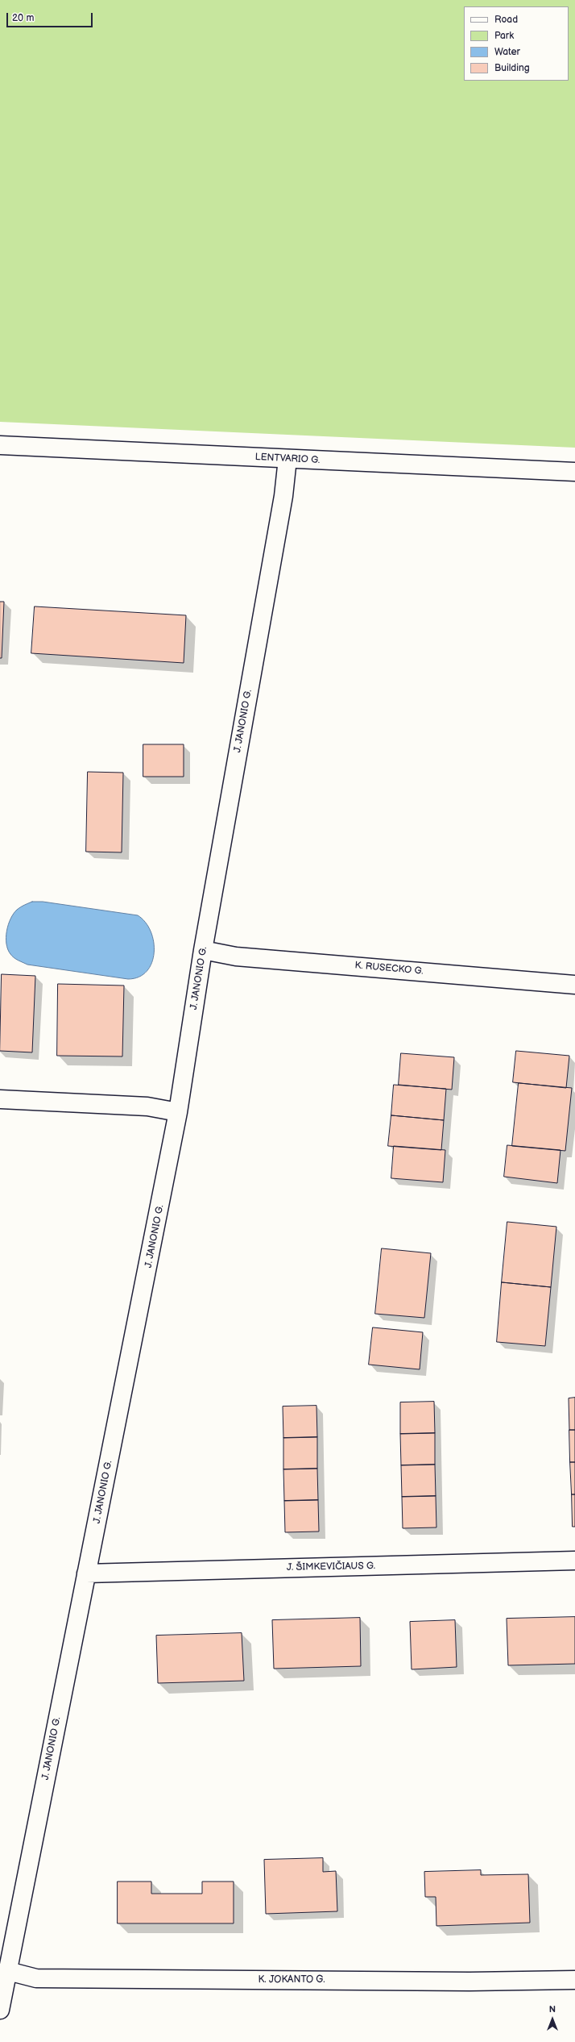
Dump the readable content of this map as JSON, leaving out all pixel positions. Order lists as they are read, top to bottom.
{
  "streets": {
    "street": [
      "LENTVARIO G.",
      "J. JANONIO G.",
      "K. RUSECKO G.",
      "J. ŠIMKEVIČIAUS G.",
      "K. JOKANTO G."
    ]
  },
  "crossings": [
    ["LENTVARIO G.", "J. JANONIO G."],
    ["J. JANONIO G.", "K. RUSECKO G."],
    ["J. JANONIO G.", "J. ŠIMKEVIČIAUS G."],
    ["J. JANONIO G.", "K. JOKANTO G."]
  ],
  "legend": [
    "Road",
    "Park",
    "Water",
    "Building"
  ],
  "scale_bar": "20 m",
  "north": "top"
}
